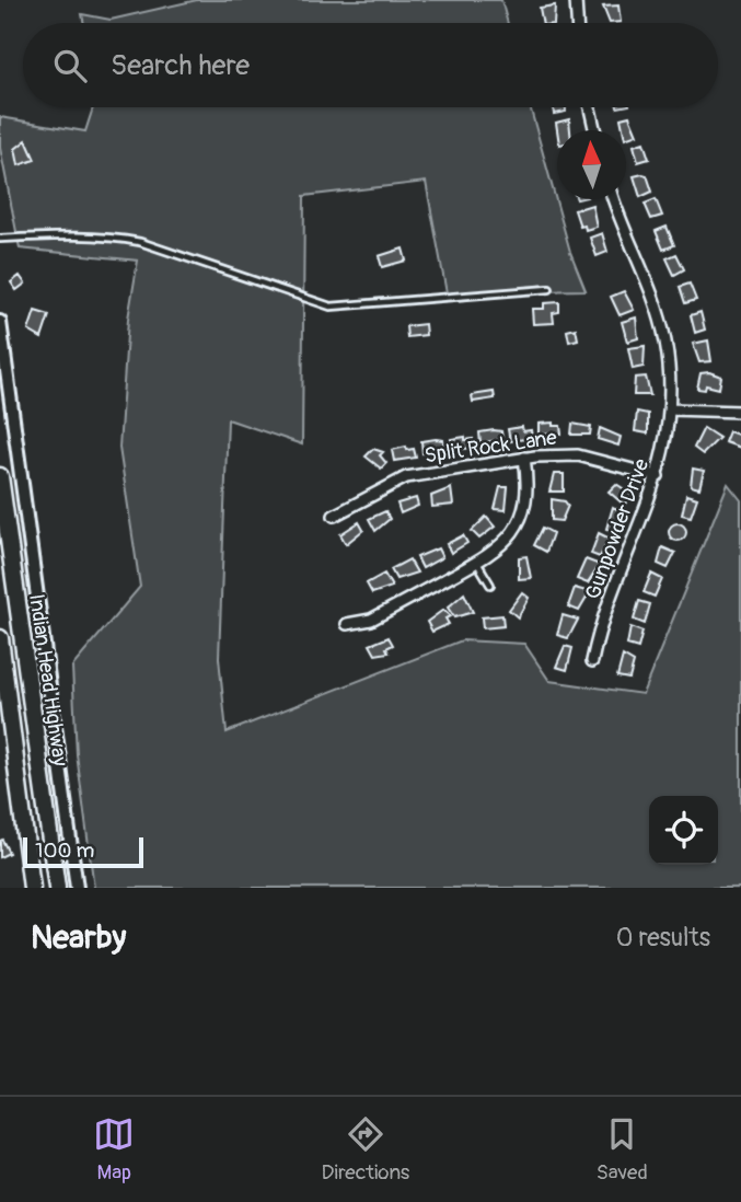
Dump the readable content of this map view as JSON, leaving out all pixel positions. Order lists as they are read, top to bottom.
{
  "streets": {
    "highway": ["Indian Head Highway"],
    "street": ["Split Rock Lane", "Gunpowder Drive"]
  },
  "crossings": [
    ["Split Rock Lane", "Gunpowder Drive"]
  ],
  "scale_bar": "100 m",
  "north": "top",
  "page": {
    "search": "Search here",
    "scale": "100 m",
    "heading": ["Nearby", "0 results"],
    "nav": ["Map", "Directions", "Saved"]
  }
}
